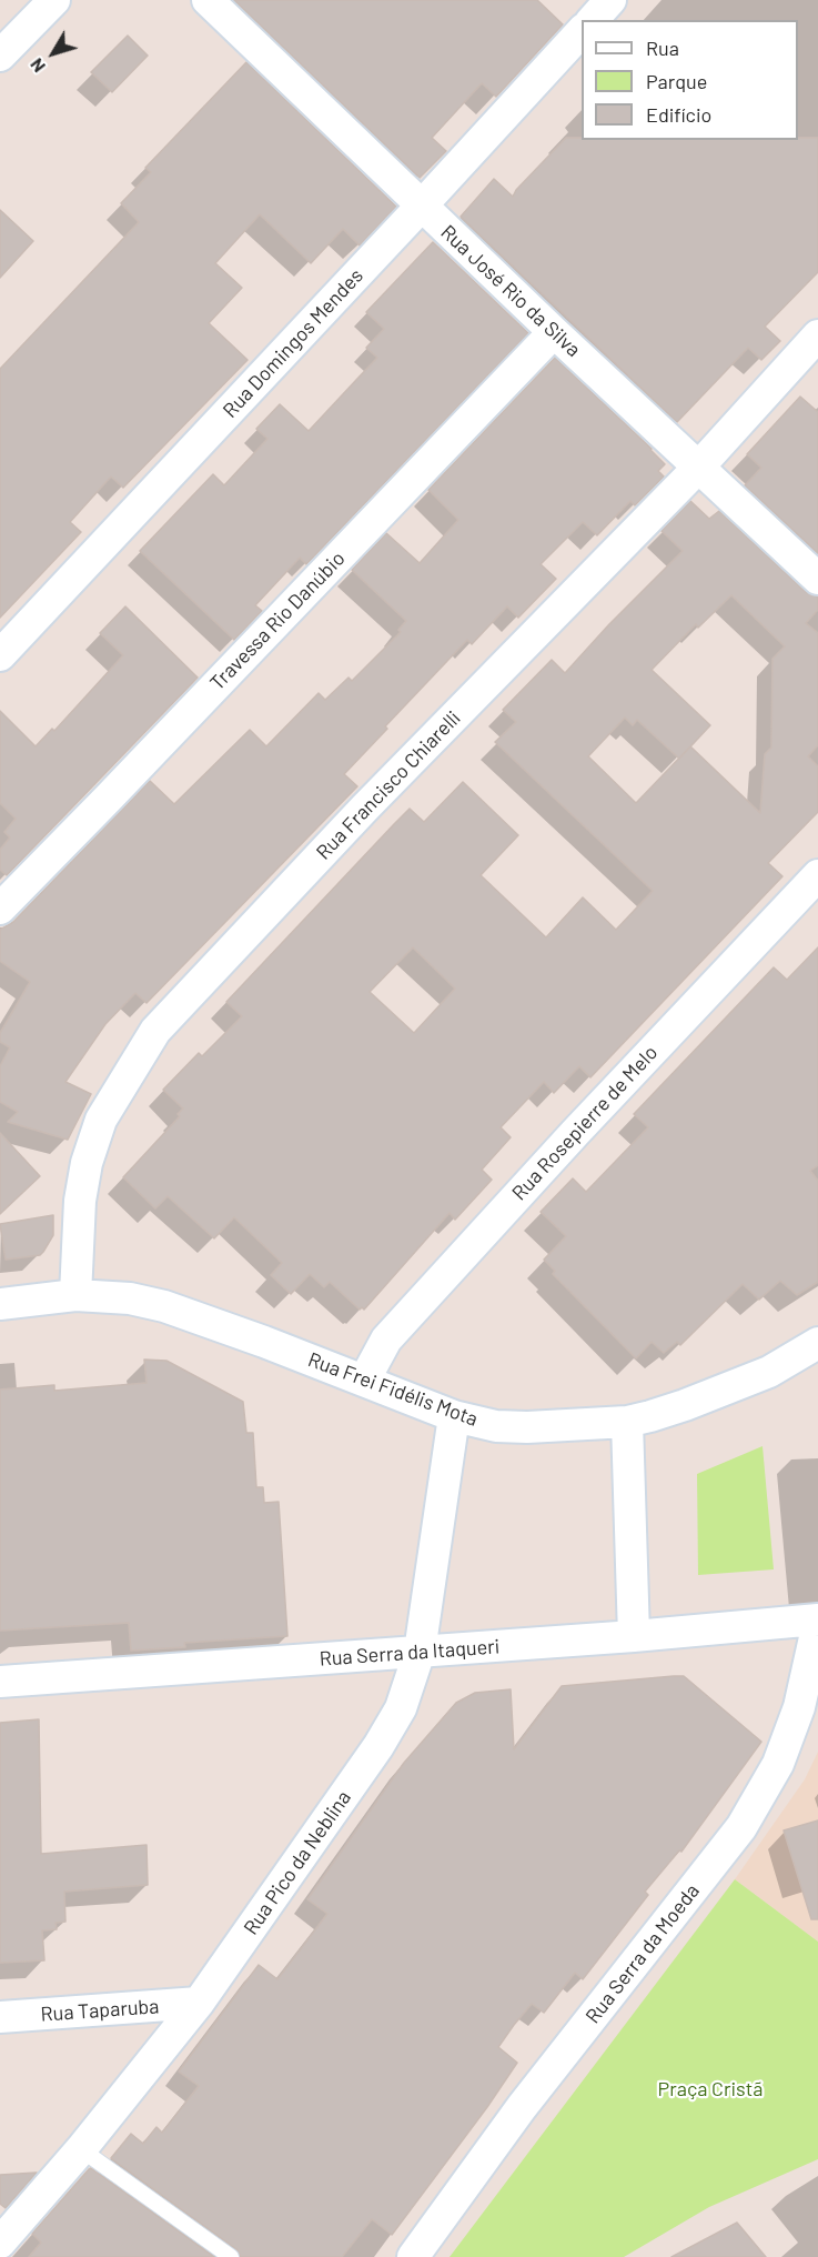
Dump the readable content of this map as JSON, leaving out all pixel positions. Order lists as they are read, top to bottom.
{
  "streets": {
    "street": [
      "Rua José Rio da Silva",
      "Rua Domingos Mendes",
      "Travessa Rio Danúbio",
      "Rua Francisco Chiarelli",
      "Rua Rosepierre de Melo",
      "Rua Frei Fidélis Mota",
      "Rua Serra da Itaqueri",
      "Rua Pico da Neblina",
      "Rua Serra da Moeda",
      "Rua Taparuba"
    ]
  },
  "crossings": [
    ["Rua José Rio da Silva", "Rua Domingos Mendes"],
    ["Rua José Rio da Silva", "Travessa Rio Danúbio"],
    ["Rua José Rio da Silva", "Rua Francisco Chiarelli"],
    ["Rua Francisco Chiarelli", "Rua Frei Fidélis Mota"],
    ["Rua Rosepierre de Melo", "Rua Frei Fidélis Mota"],
    ["Rua Frei Fidélis Mota", "Rua Pico da Neblina"],
    ["Rua Serra da Itaqueri", "Rua Pico da Neblina"],
    ["Rua Serra da Itaqueri", "Rua Serra da Moeda"],
    ["Rua Pico da Neblina", "Rua Taparuba"]
  ],
  "parks": ["Praça Cristã"],
  "legend": ["Rua", "Parque", "Edifício"],
  "north": "bottom left"
}
